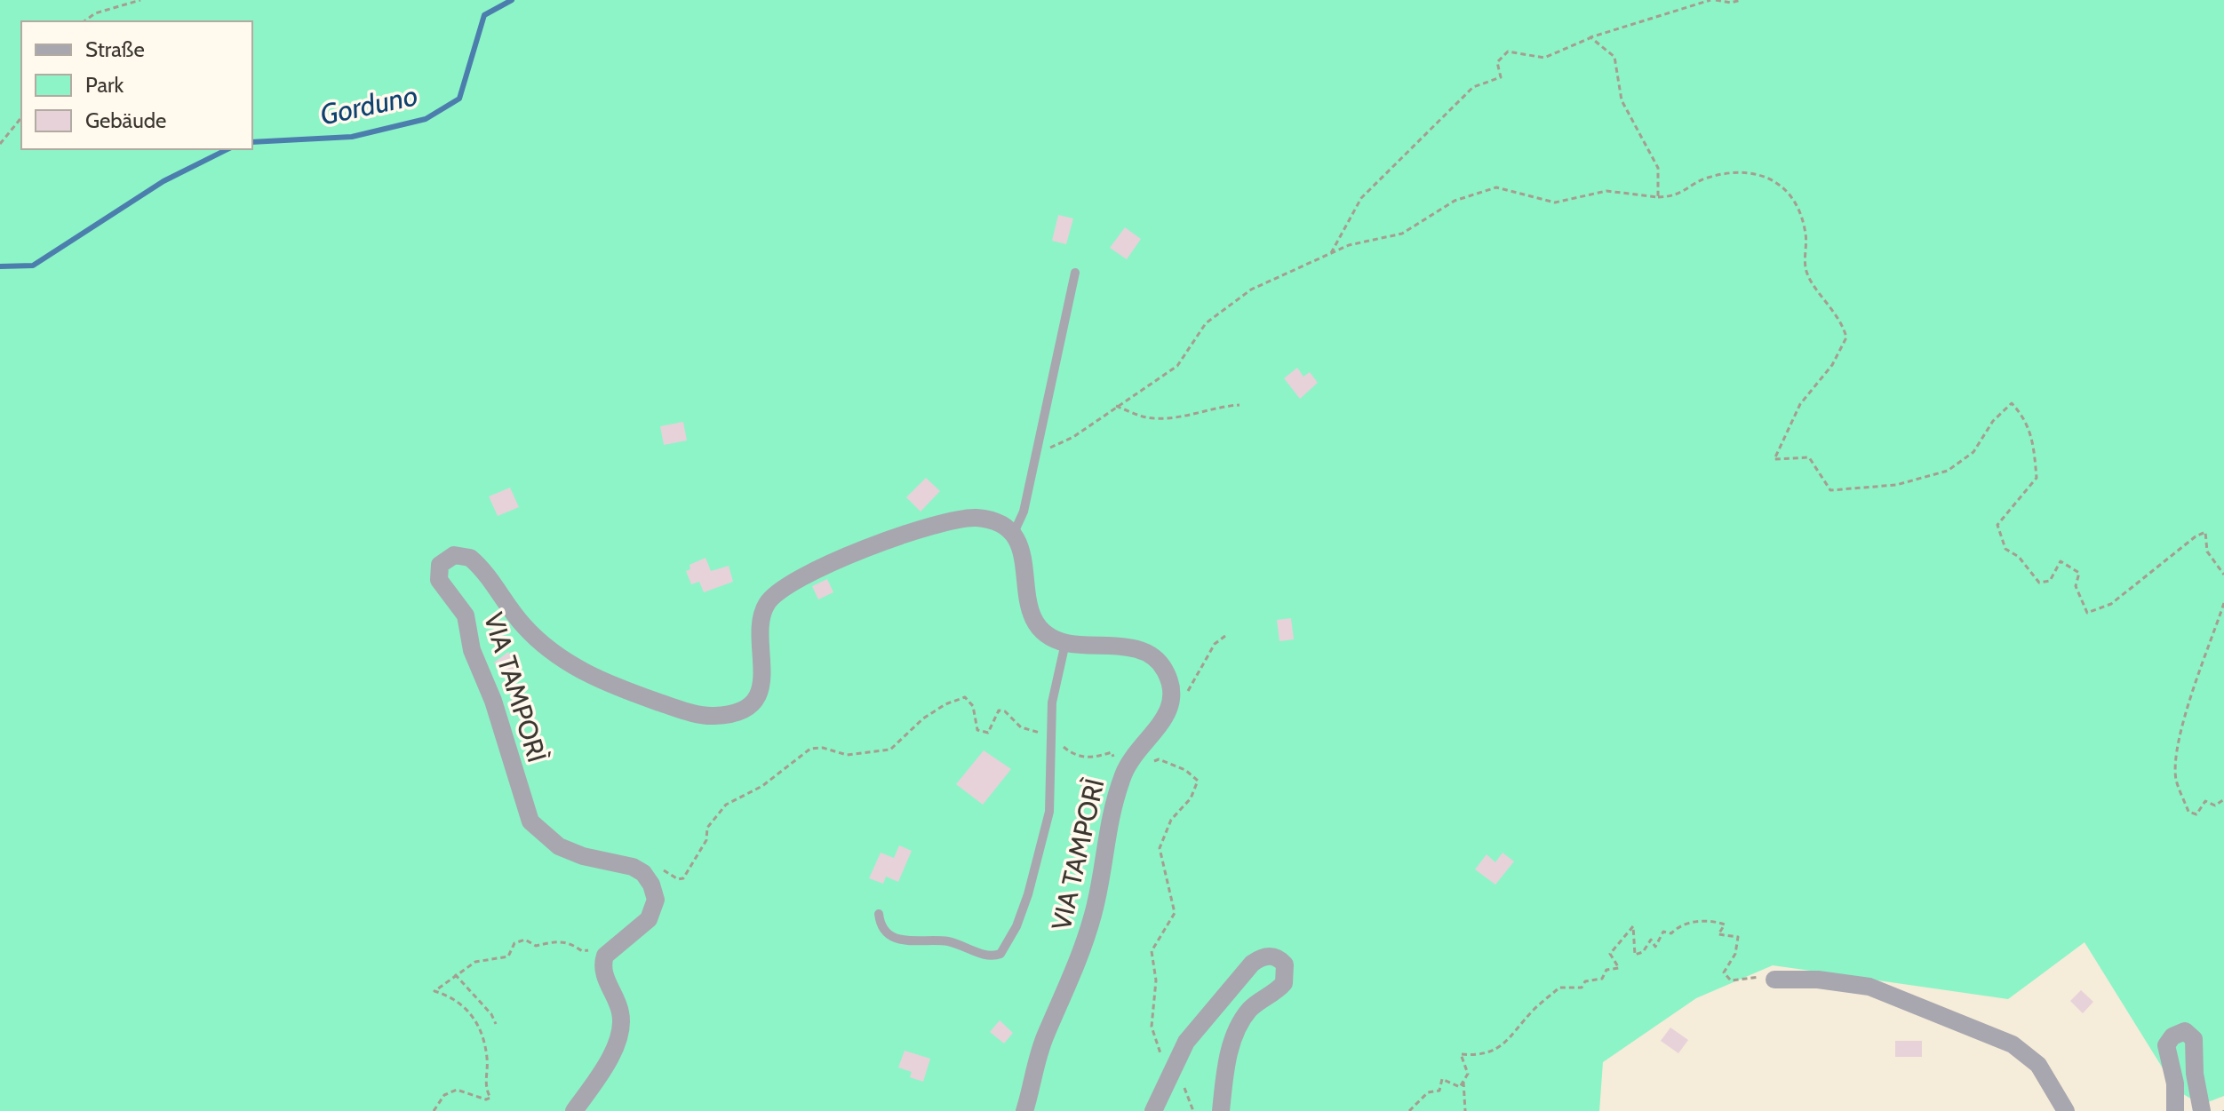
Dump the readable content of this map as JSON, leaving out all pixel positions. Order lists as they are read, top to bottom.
{
  "streets": {
    "street": ["VIA TAMPORÌ"]
  },
  "water": ["Gorduno"],
  "legend": ["Straße", "Park", "Gebäude"]
}
